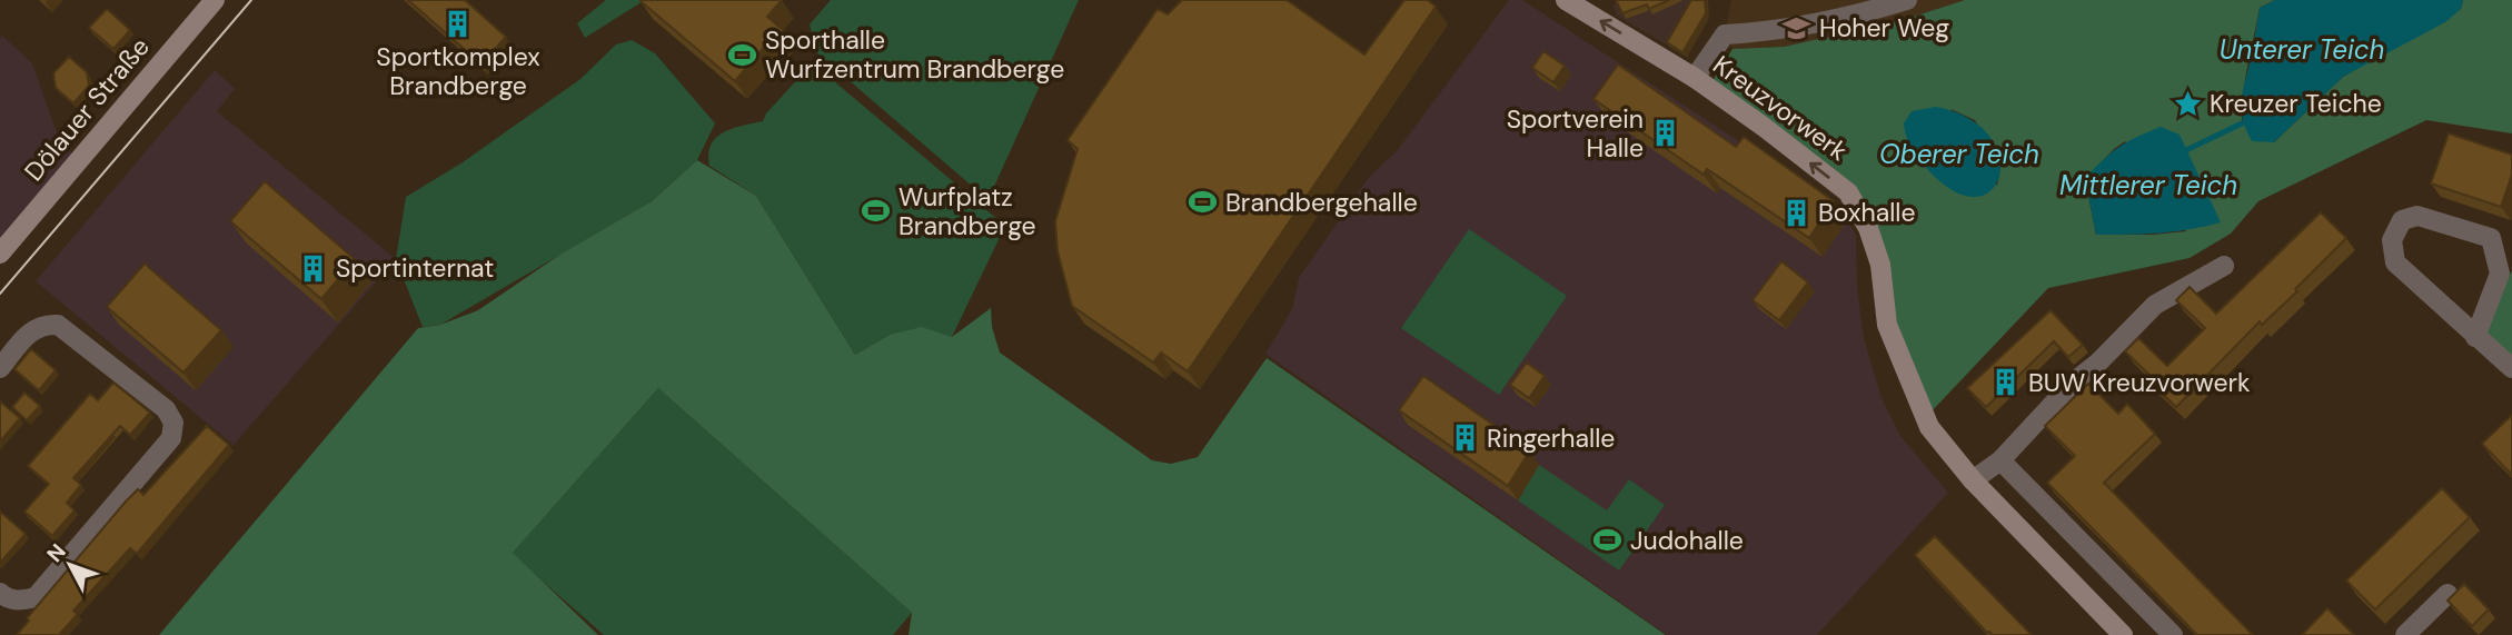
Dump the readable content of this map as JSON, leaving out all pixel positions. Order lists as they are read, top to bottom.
{
  "streets": {
    "street": ["Kreuzvorwerk", "Dölauer Straße"]
  },
  "one_way": ["Kreuzvorwerk"],
  "water": ["Unterer Teich", "Oberer Teich", "Mittlerer Teich"],
  "places": {
    "building": [
      "Sportkomplex Brandberge",
      "Sportverein Halle",
      "Boxhalle",
      "Sportinternat",
      "BUW Kreuzvorwerk",
      "Ringerhalle"
    ],
    "school or university": ["Hoher Weg"],
    "sports": [
      "Sporthalle Wurfzentrum Brandberge",
      "Brandbergehalle",
      "Wurfplatz Brandberge",
      "Judohalle"
    ],
    "place": ["Kreuzer Teiche"]
  },
  "north": "top left"
}
